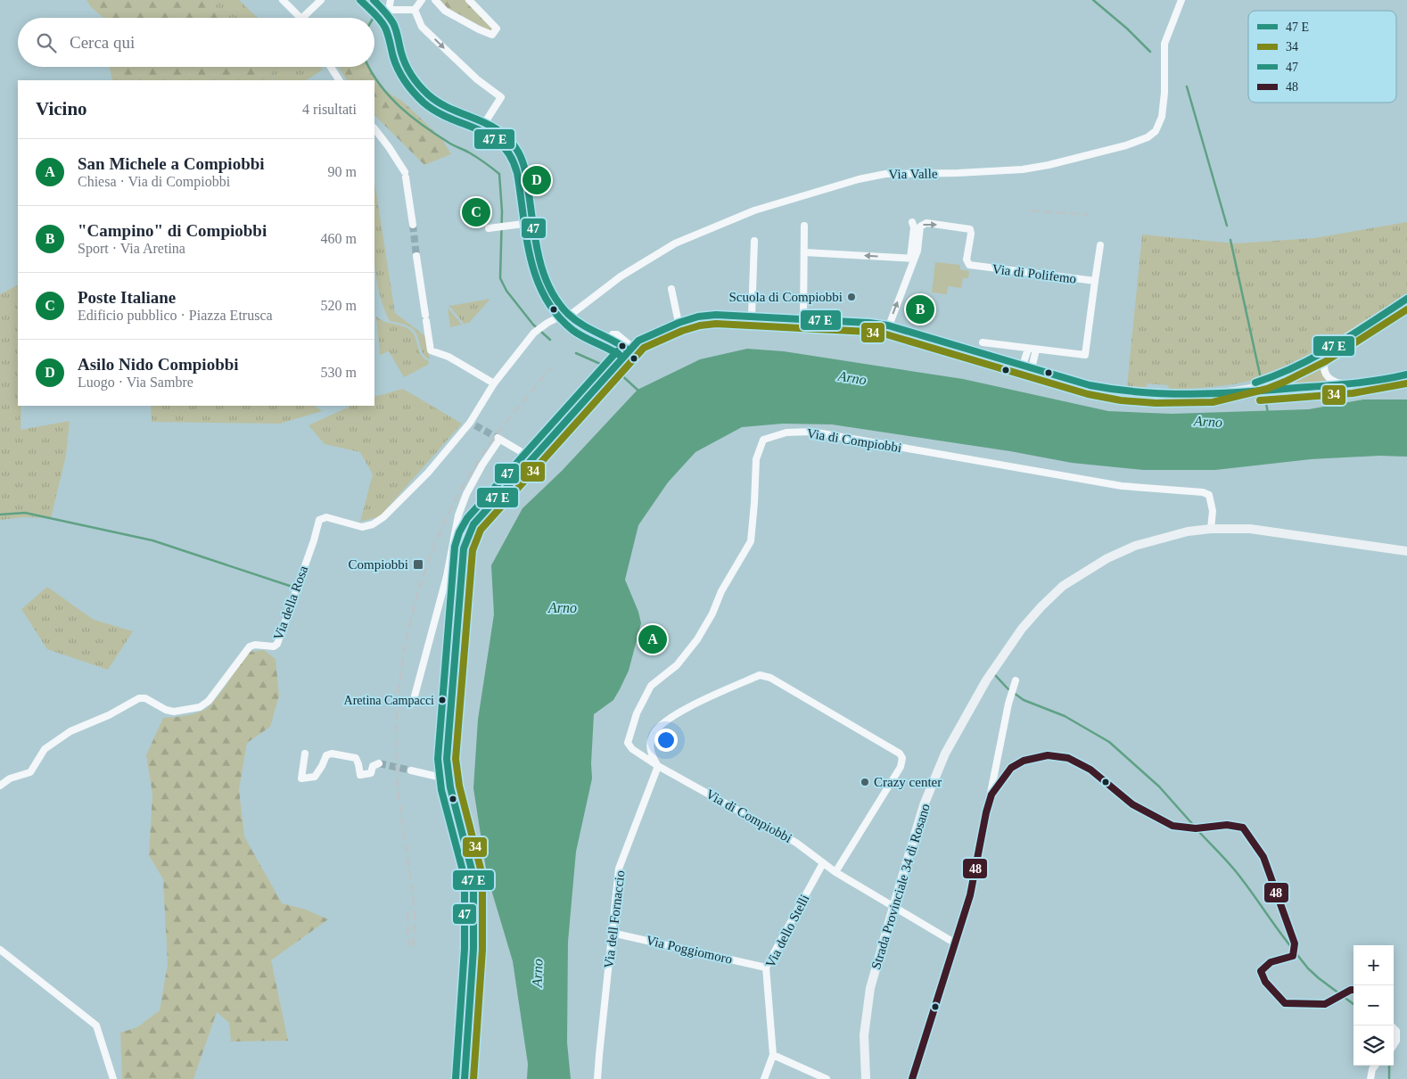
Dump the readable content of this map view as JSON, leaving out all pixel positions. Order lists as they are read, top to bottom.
{
  "streets": {
    "main road": ["Strada Provinciale 34 di Rosano"],
    "street": [
      "Via Valle",
      "Via di Polifemo",
      "Via di Compiobbi",
      "Via della Rosa",
      "Via dell Fornaccio",
      "Via dello Stelli",
      "Via Poggiomoro"
    ]
  },
  "crossings": [
    ["Via Valle", "Via della Rosa"],
    ["Via di Compiobbi", "Strada Provinciale 34 di Rosano"],
    ["Via di Compiobbi", "Via dell Fornaccio"],
    ["Via di Compiobbi", "Via dello Stelli"],
    ["Via dell Fornaccio", "Via Poggiomoro"],
    ["Via dello Stelli", "Via Poggiomoro"]
  ],
  "water": ["Arno"],
  "places": {
    "other": ["Scuola di Compiobbi", "Aretina Campacci", "Crazy center"],
    "transit": ["Compiobbi"]
  },
  "lines": ["transit line 47", "transit line 34", "transit line 48"],
  "legend": [
    "47 E",
    "34",
    "47",
    "48"
  ],
  "page": {
    "search": "Cerca qui",
    "heading": ["Vicino", "4 risultati"],
    "list": [
      {
        "mark": "A",
        "name": "San Michele a Compiobbi",
        "note": "Chiesa · Via di Compiobbi",
        "value": "90 m"
      },
      {
        "mark": "B",
        "name": "\"Campino\" di Compiobbi",
        "note": "Sport · Via Aretina",
        "value": "460 m"
      },
      {
        "mark": "C",
        "name": "Poste Italiane",
        "note": "Edificio pubblico · Piazza Etrusca",
        "value": "520 m"
      },
      {
        "mark": "D",
        "name": "Asilo Nido Compiobbi",
        "note": "Luogo · Via Sambre",
        "value": "530 m"
      }
    ],
    "pins": [
      "D",
      "C",
      "B",
      "A"
    ],
    "map_buttons": ["+", "−"]
  }
}
